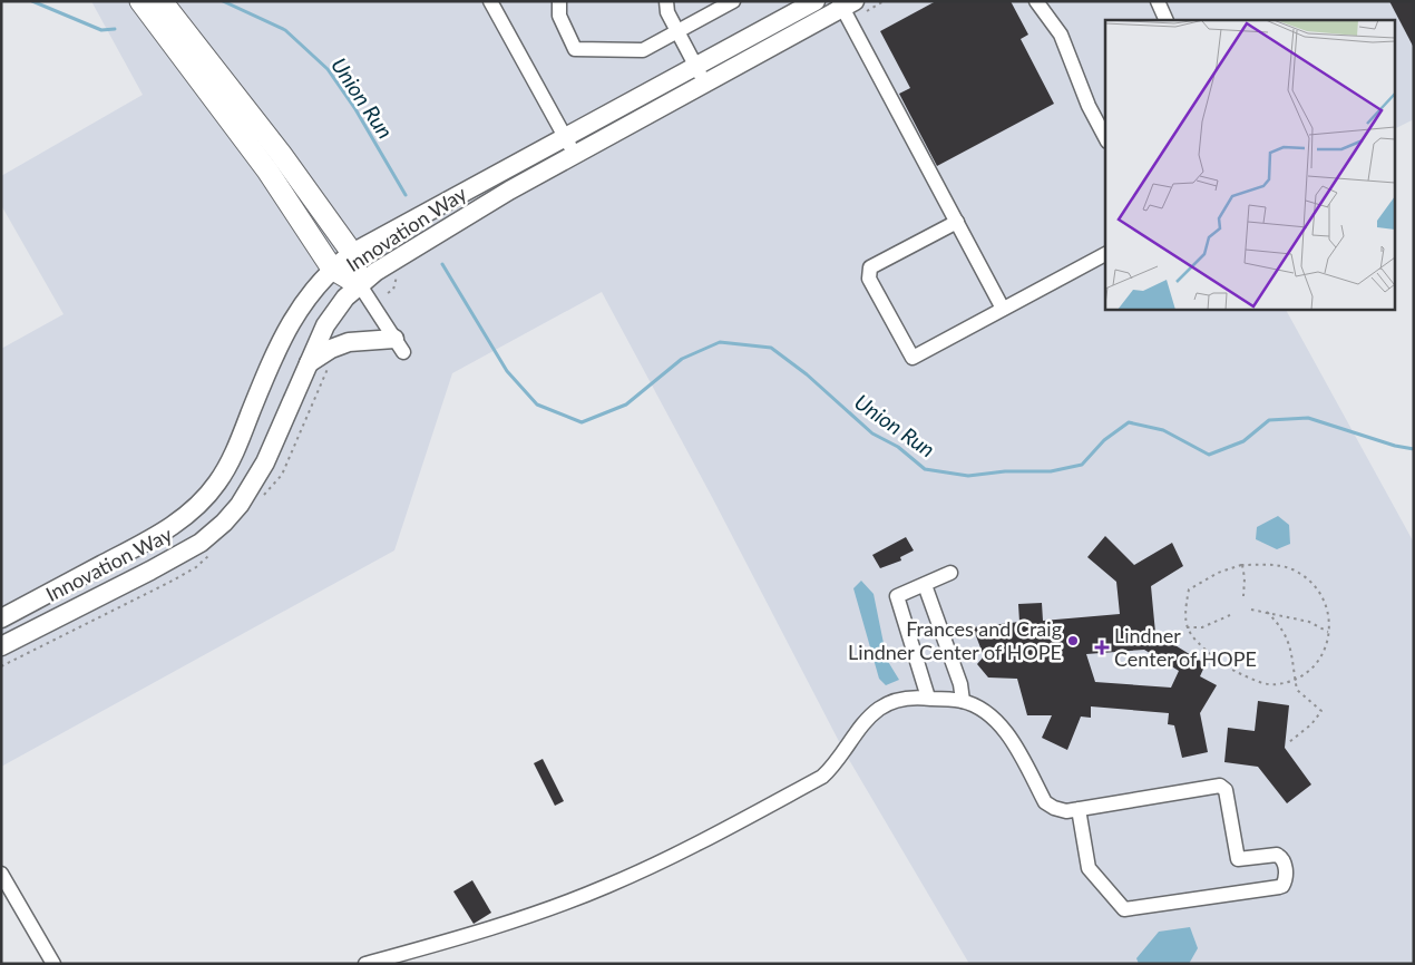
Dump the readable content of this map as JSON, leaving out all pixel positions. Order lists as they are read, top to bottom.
{
  "streets": {
    "main road": ["Innovation Way"]
  },
  "water": ["Union Run"],
  "places": {
    "other": ["Frances and Craig Lindner Center of HOPE"],
    "health": ["Lindner Center of HOPE"]
  }
}
